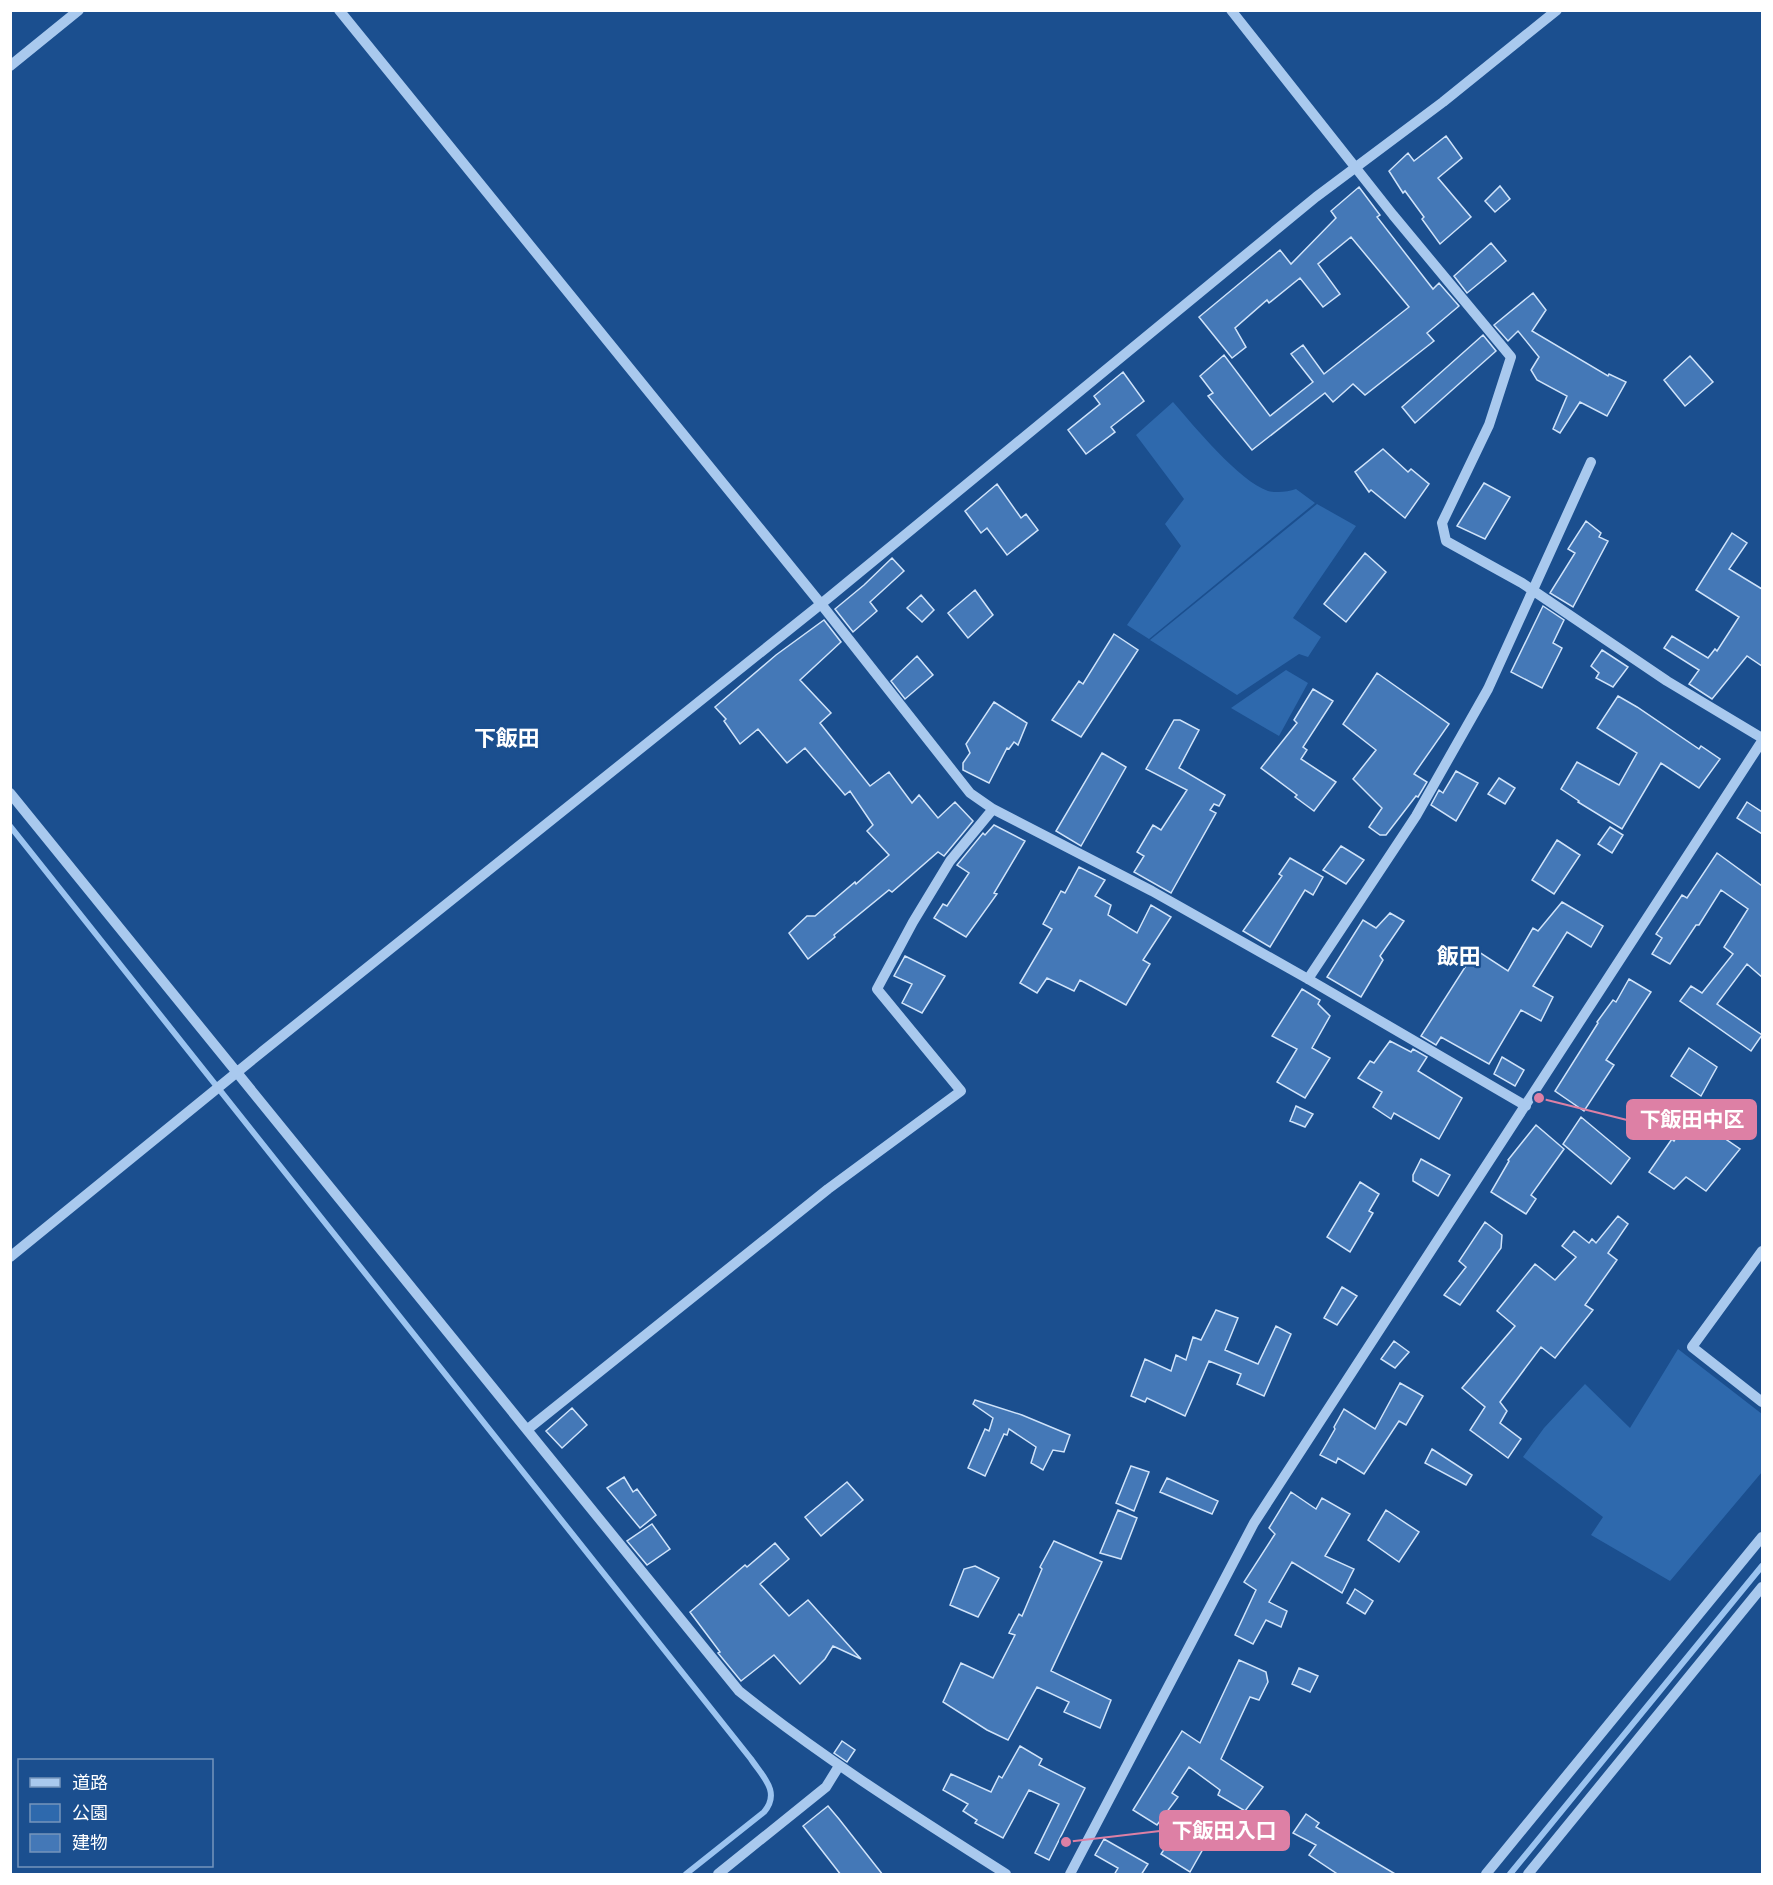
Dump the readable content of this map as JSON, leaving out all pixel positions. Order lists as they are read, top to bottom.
{
  "districts": ["下飯田", "飯田"],
  "places": ["下飯田中区", "下飯田入口"],
  "legend": ["道路", "公園", "建物"]
}
